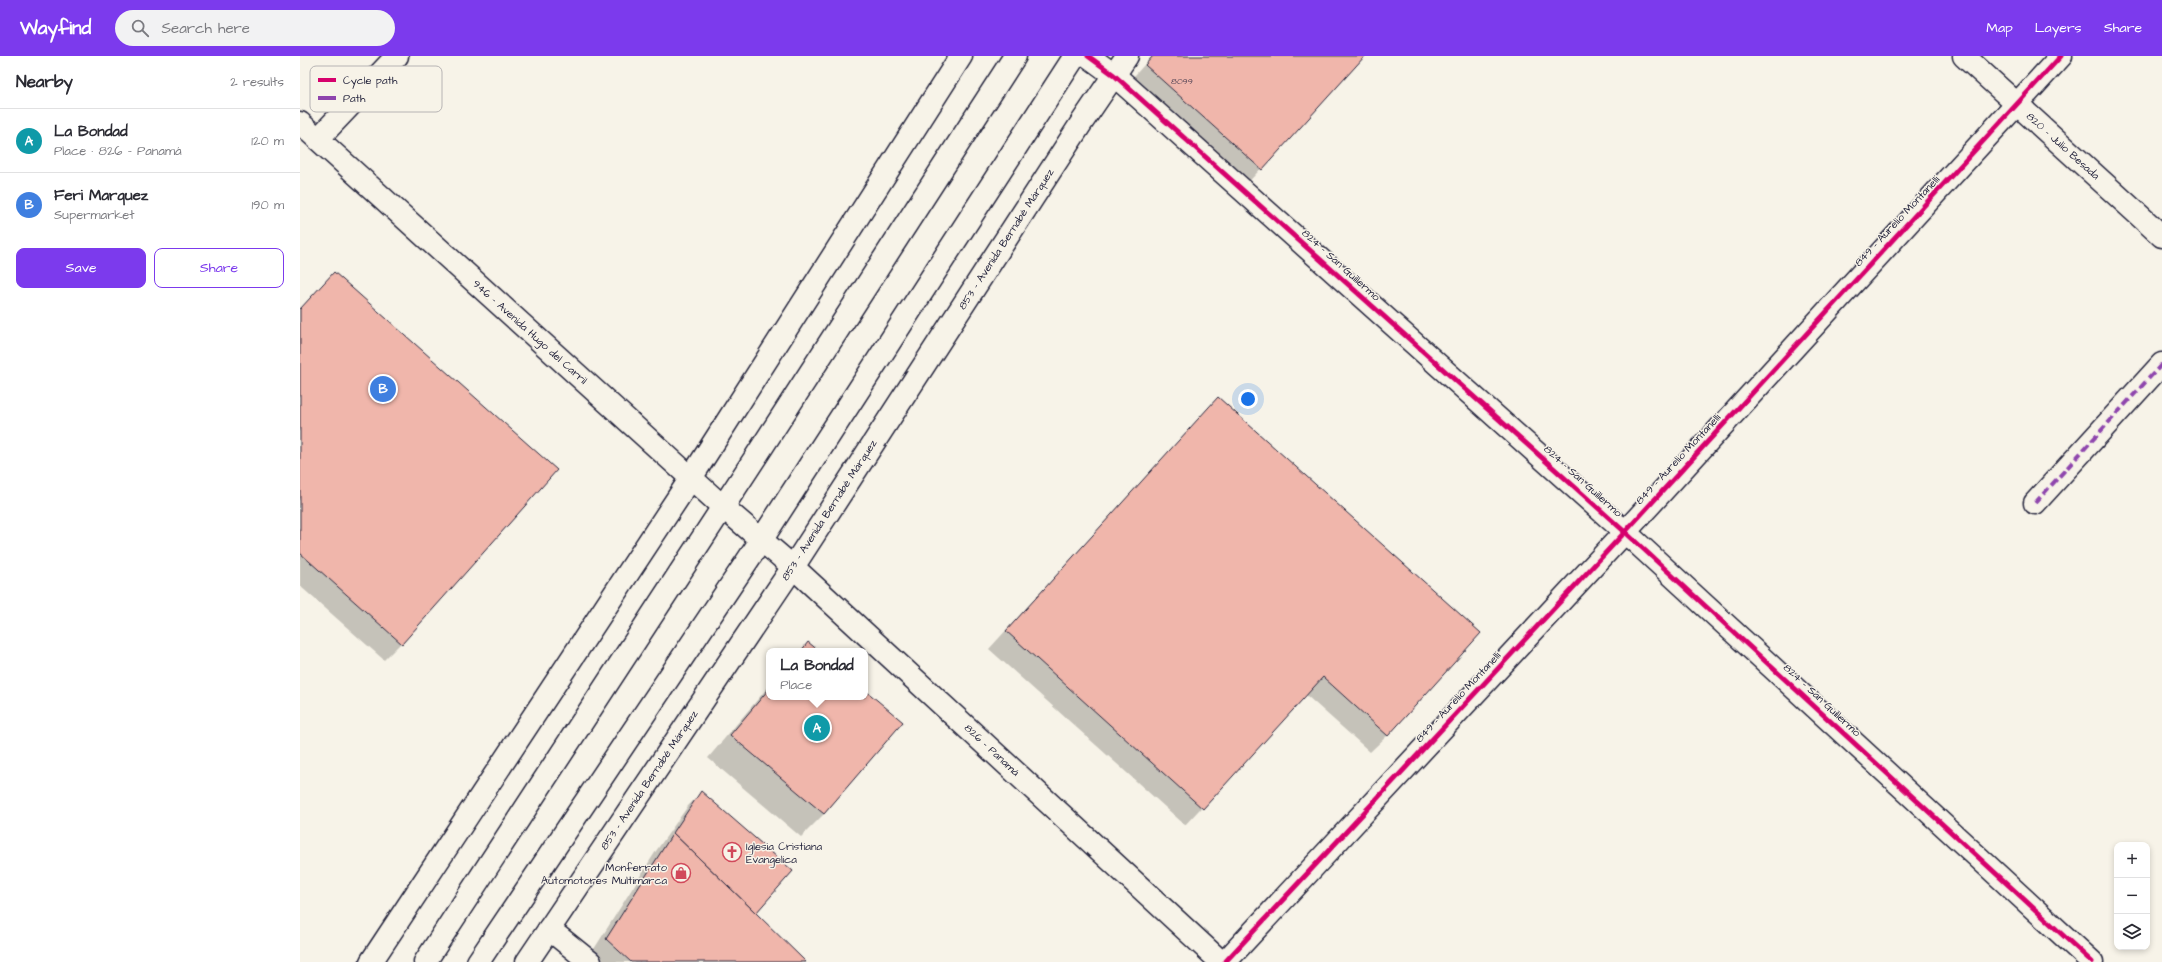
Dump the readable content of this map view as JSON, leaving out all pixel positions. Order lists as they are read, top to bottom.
{
  "streets": {
    "street": [
      "820 - Julio Besada",
      "849 - Aurelio Montanelli",
      "853 - Avenida Bernabé Márquez",
      "824 - San Guillermo",
      "946 - Avenida Hugo del Carril",
      "826 - Panamá"
    ]
  },
  "crossings": [
    ["820 - Julio Besada", "849 - Aurelio Montanelli"],
    ["849 - Aurelio Montanelli", "824 - San Guillermo"],
    ["853 - Avenida Bernabé Márquez", "824 - San Guillermo"],
    ["853 - Avenida Bernabé Márquez", "826 - Panamá"],
    ["946 - Avenida Hugo del Carril", "826 - Panamá"]
  ],
  "places": {
    "church": ["Iglesia Cristiana Evangelica"],
    "shop": ["Monferrato Automotores Multimarca"]
  },
  "house_numbers": ["8099"],
  "legend": ["Cycle path", "Path"],
  "page": {
    "header": "Wayfind",
    "search": "Search here",
    "nav": ["Map", "Layers", "Share"],
    "heading": ["Nearby", "2 results"],
    "list": [
      {
        "mark": "A",
        "name": "La Bondad",
        "note": "Place · 826 - Panamá",
        "value": "120 m"
      },
      {
        "mark": "B",
        "name": "Feri Marquez",
        "note": "Supermarket",
        "value": "190 m"
      }
    ],
    "buttons": ["Save", "Share"],
    "pins": ["B", "A"],
    "popup": ["La Bondad", "Place"],
    "map_buttons": ["+", "−"]
  }
}
